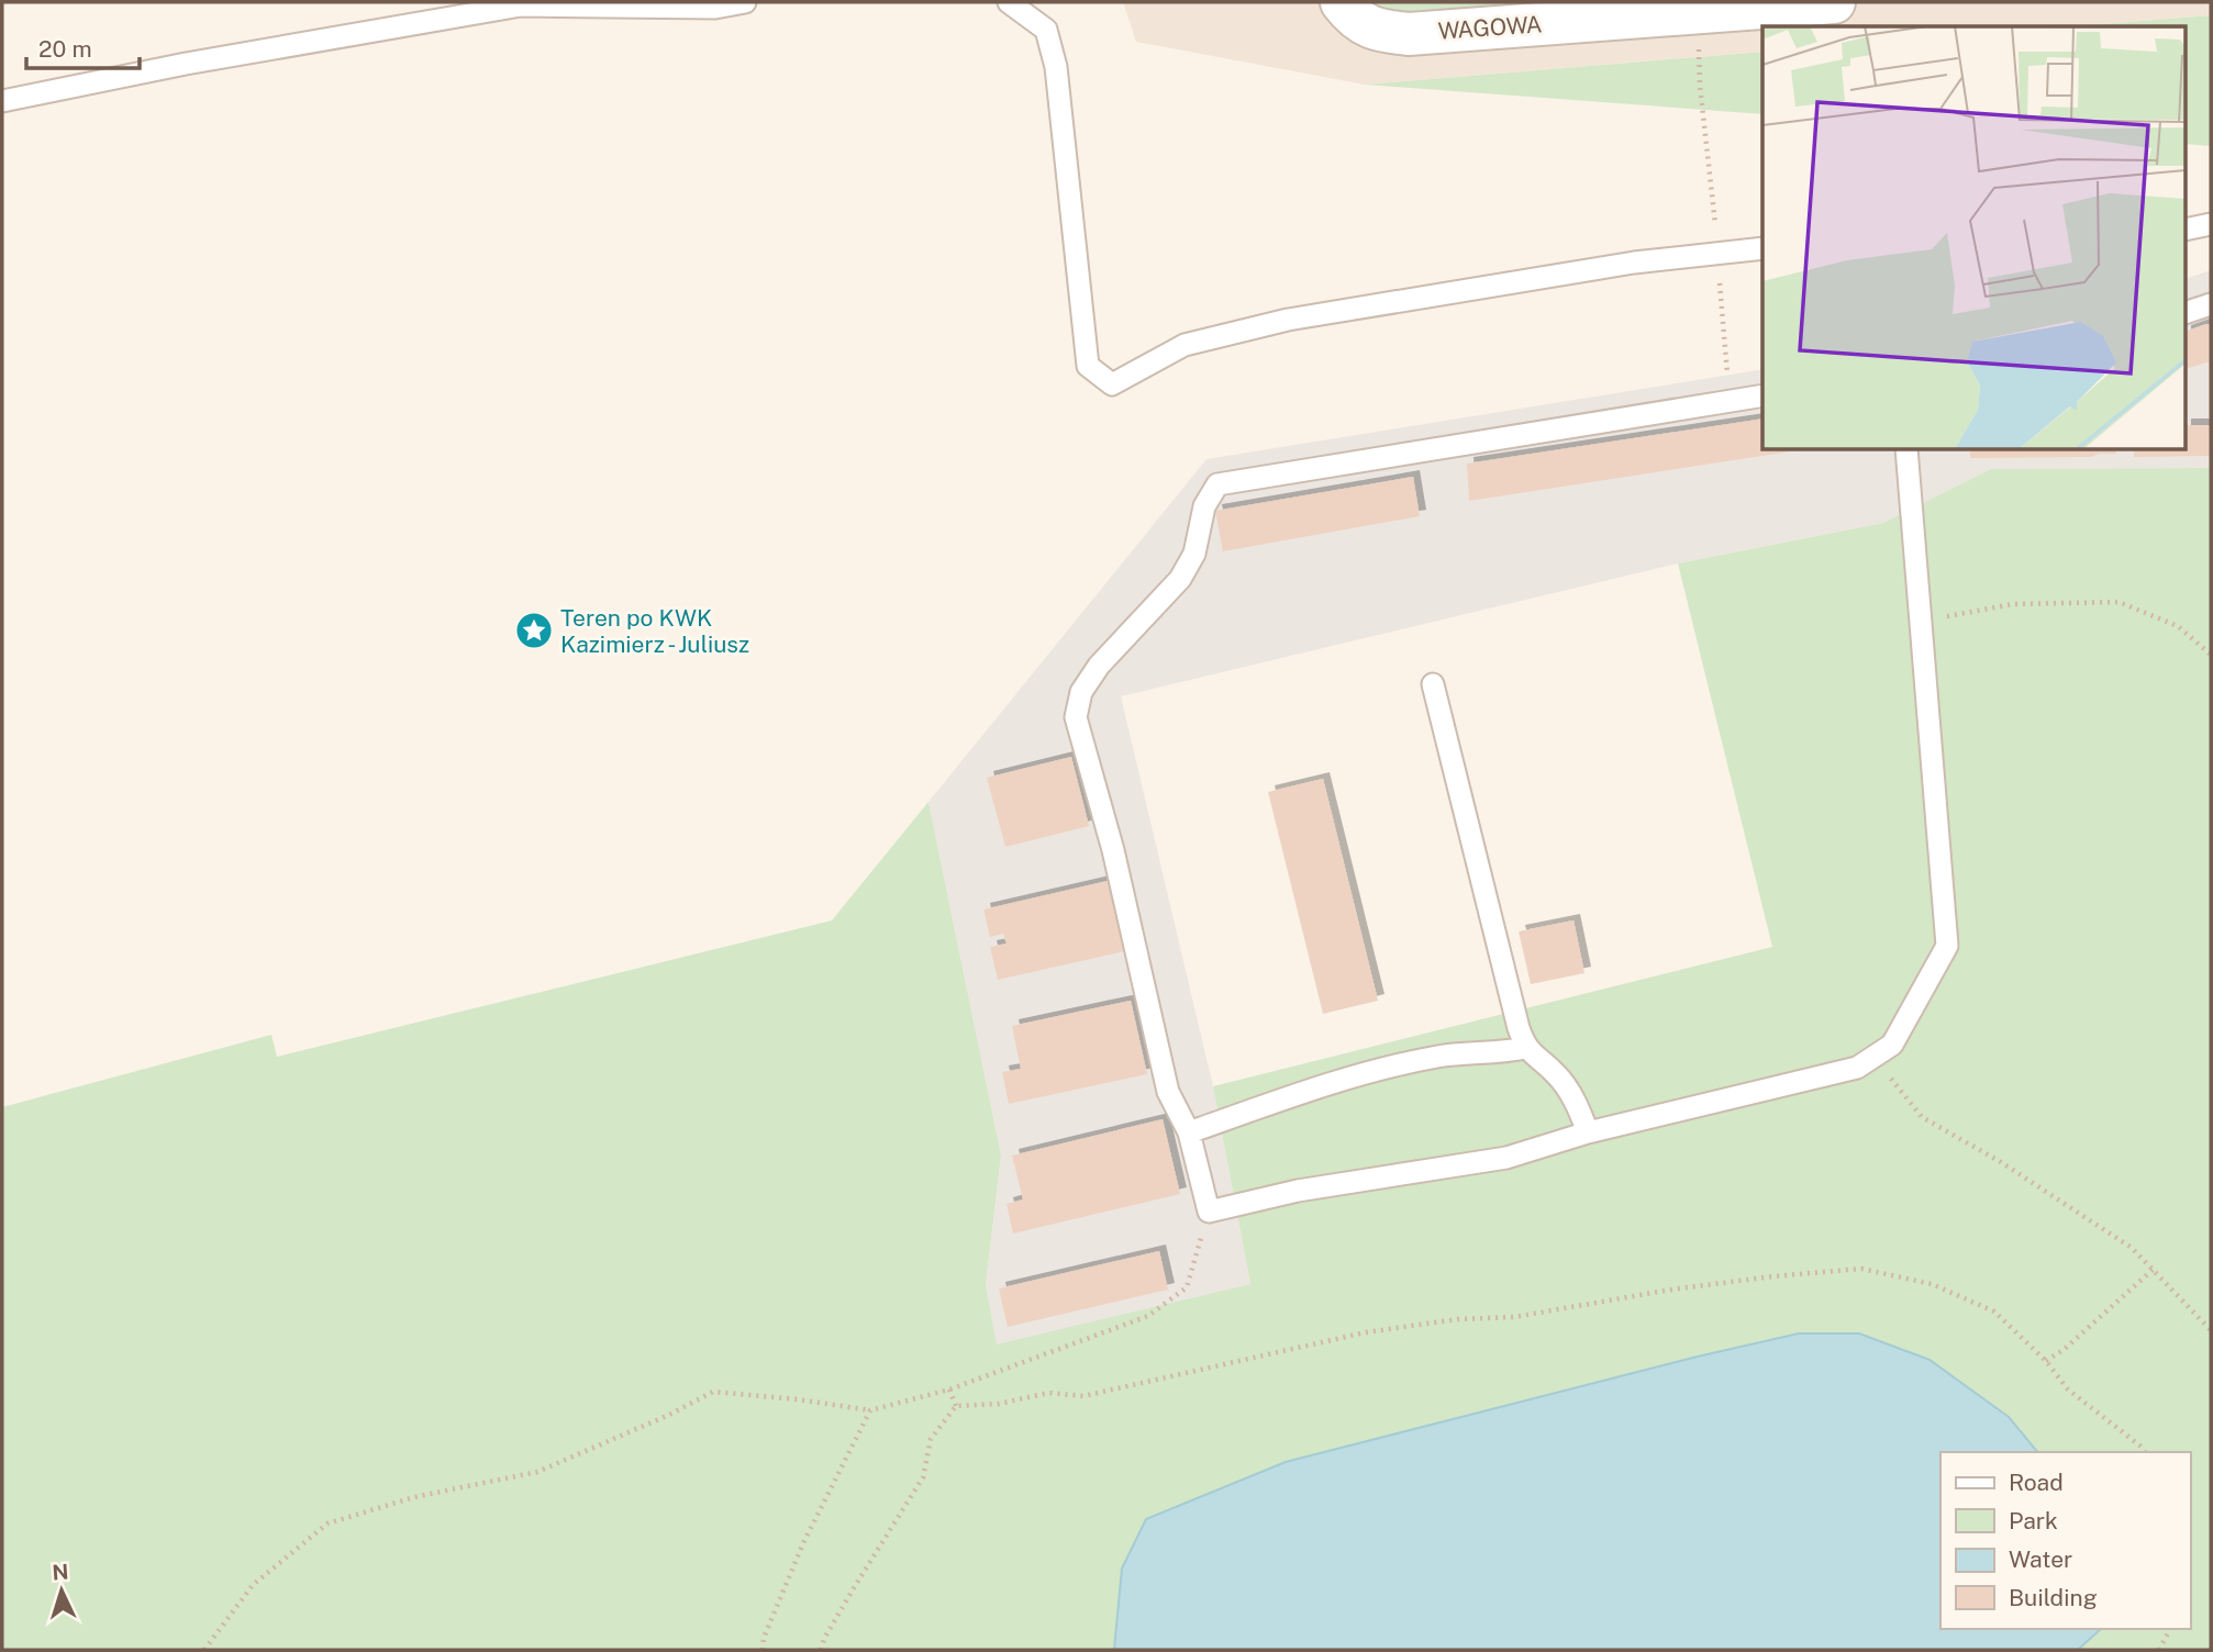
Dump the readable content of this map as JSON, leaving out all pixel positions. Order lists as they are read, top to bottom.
{
  "streets": {
    "street": ["WAGOWA"]
  },
  "places": {
    "place": ["Teren po KWK Kazimierz - Juliusz"]
  },
  "legend": [
    "Road",
    "Park",
    "Water",
    "Building"
  ],
  "scale_bar": "20 m",
  "north": "top"
}
